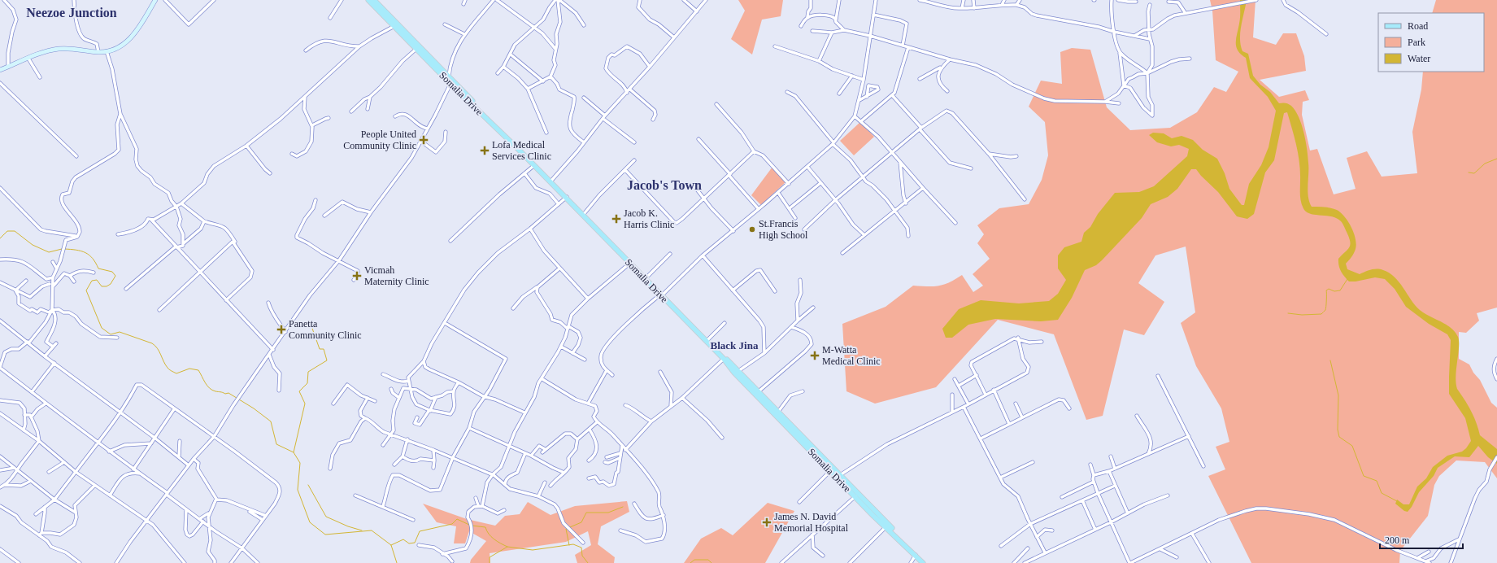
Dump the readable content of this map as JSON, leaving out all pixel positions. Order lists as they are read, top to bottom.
{
  "streets": {
    "main road": ["Somalia Drive"]
  },
  "districts": ["Neezoe Junction", "Jacob's Town", "Black Jina"],
  "places": {
    "health": [
      "People United Community Clinic",
      "Lofa Medical Services Clinic",
      "Jacob K. Harris Clinic",
      "Vicmah Maternity Clinic",
      "Panetta Community Clinic",
      "M-Watta Medical Clinic",
      "James N. David Memorial Hospital"
    ],
    "other": ["St.Francis High School"]
  },
  "legend": ["Road", "Park", "Water"],
  "scale_bar": "200 m"
}
